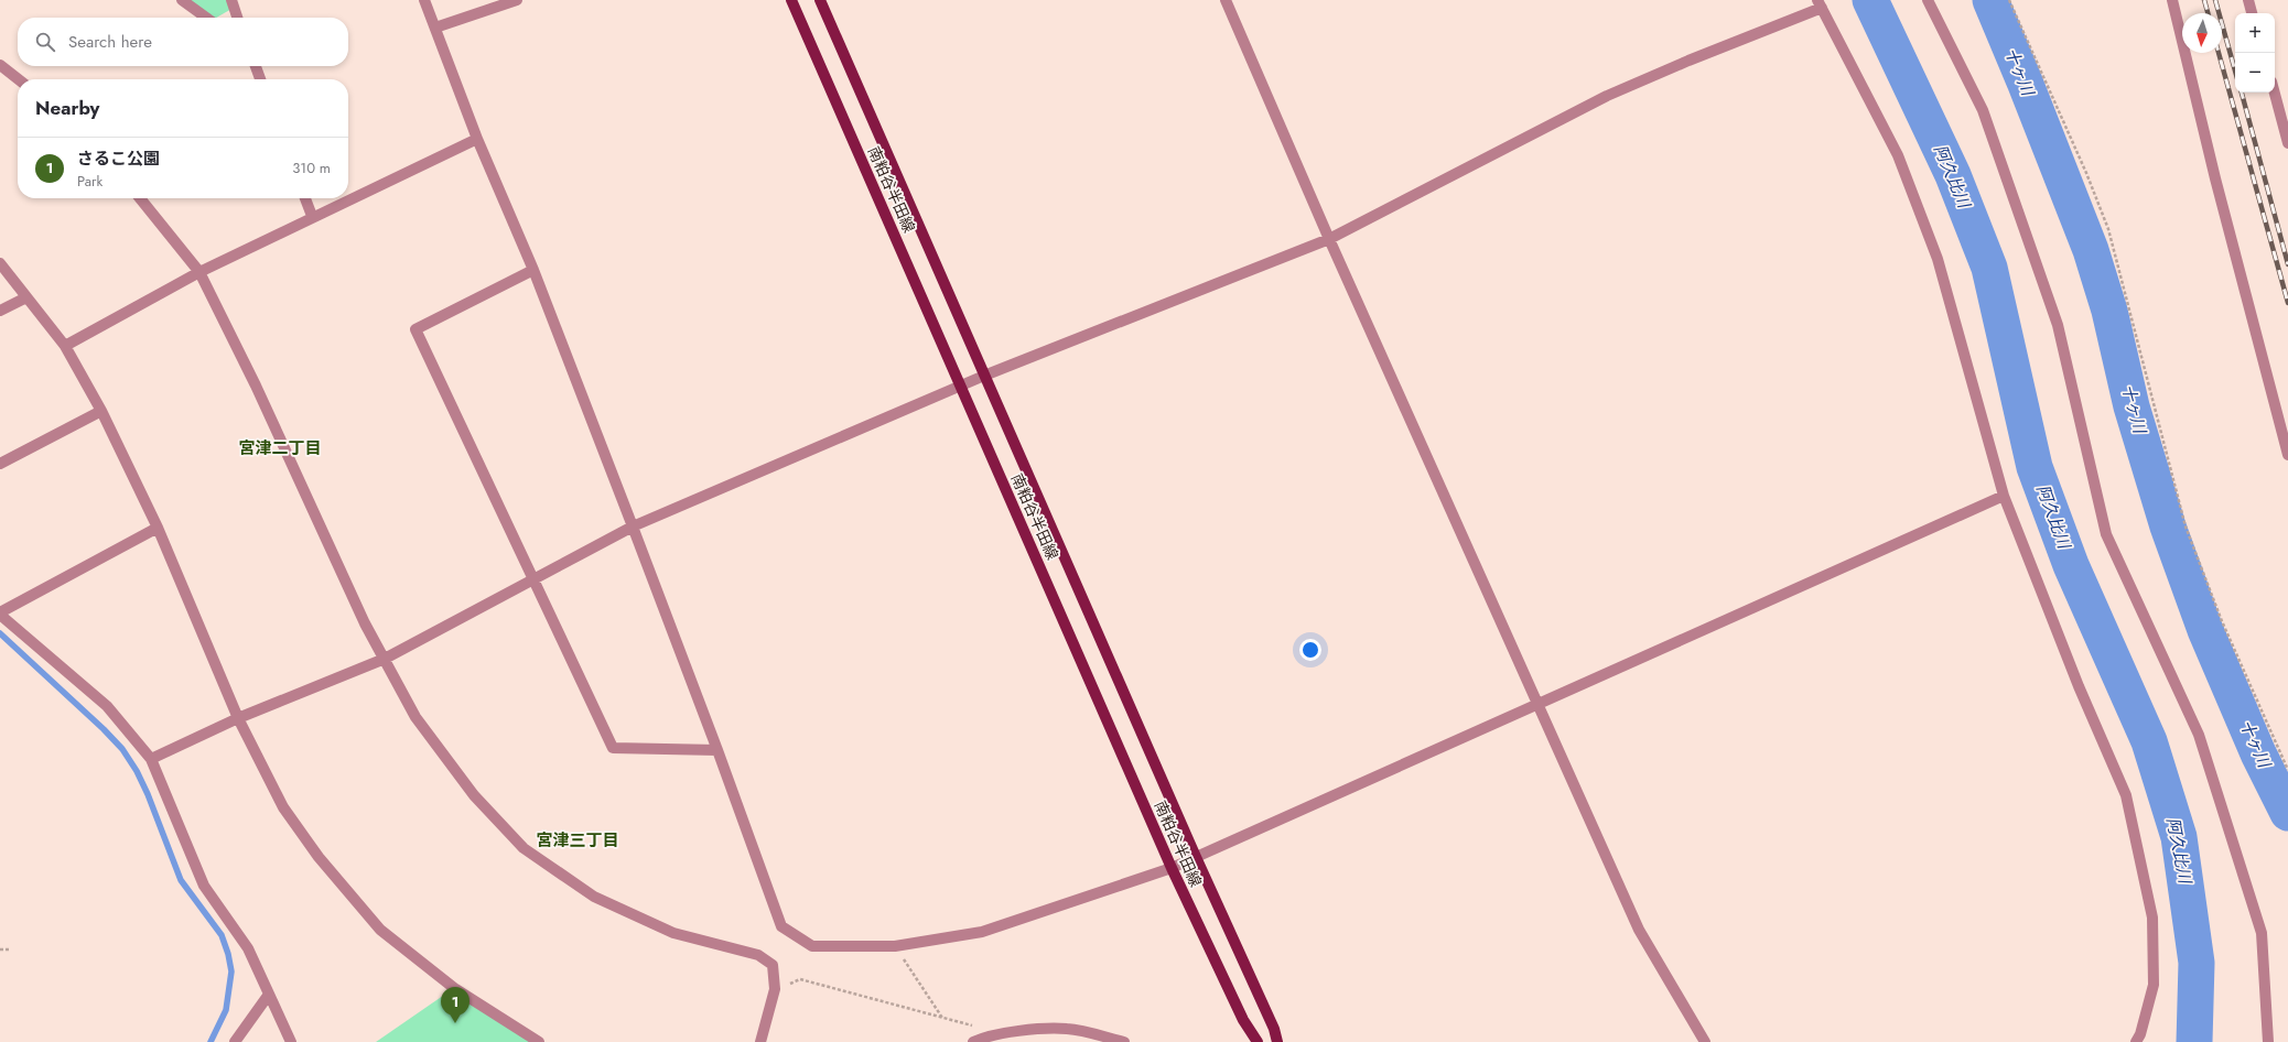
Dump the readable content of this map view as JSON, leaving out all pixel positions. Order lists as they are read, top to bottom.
{
  "streets": {
    "main road": ["南粕谷半田線"]
  },
  "districts": ["宮津二丁目", "宮津三丁目"],
  "water": ["十ヶ川", "阿久比川"],
  "north": "bottom",
  "page": {
    "map_buttons": ["+", "−"],
    "search": "Search here",
    "heading": "Nearby",
    "list": [
      {
        "mark": "1",
        "name": "さるこ公園",
        "note": "Park",
        "value": "310 m"
      }
    ],
    "pins": "1"
  }
}
